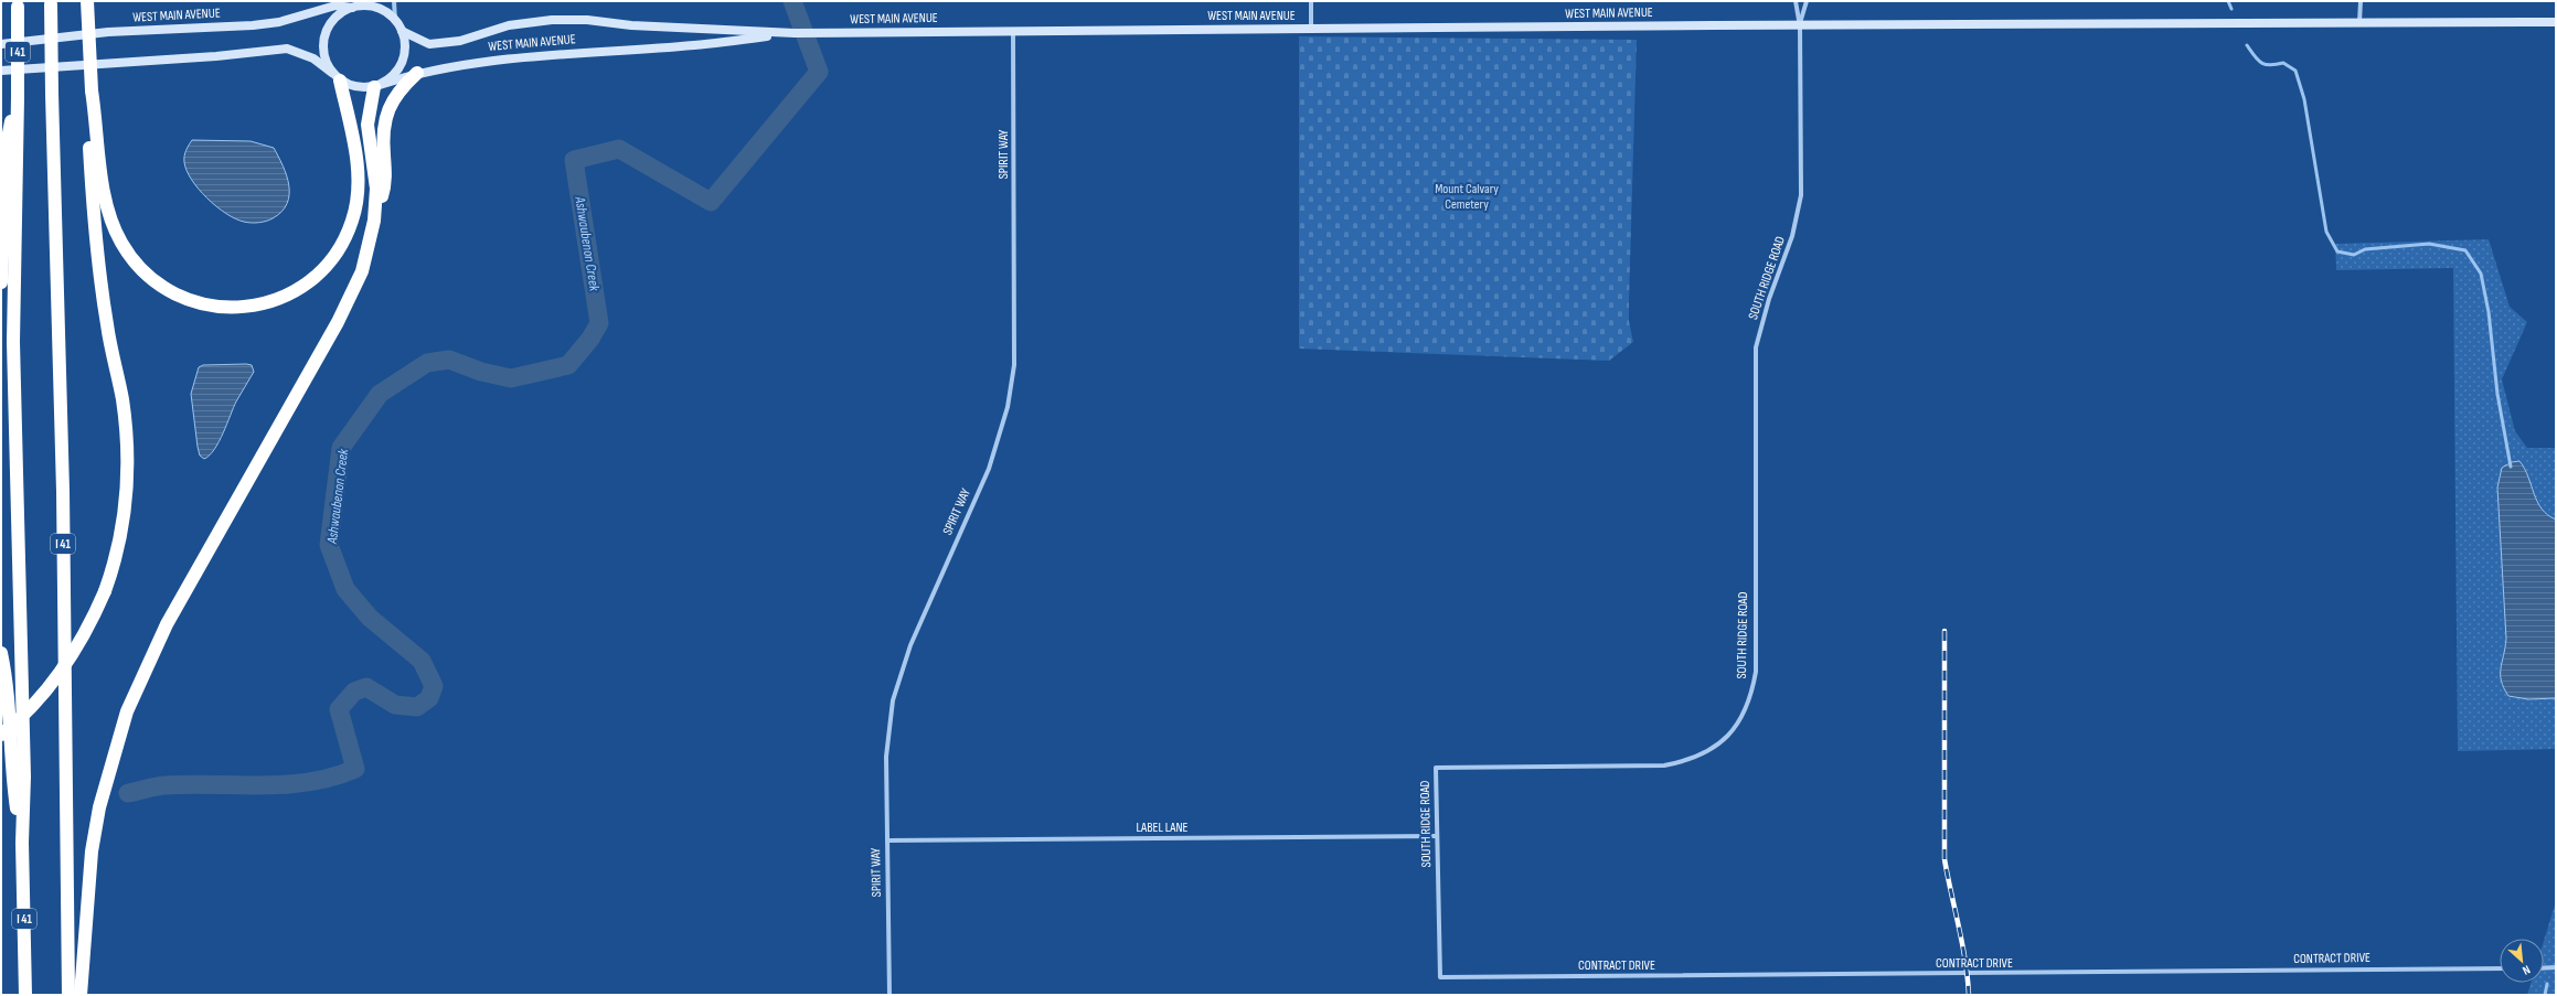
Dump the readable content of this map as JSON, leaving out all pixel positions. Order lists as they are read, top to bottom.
{
  "streets": {
    "highway": ["I 41"],
    "main road": ["WEST MAIN AVENUE"],
    "street": [
      "SPIRIT WAY",
      "SOUTH RIDGE ROAD",
      "LABEL LANE",
      "CONTRACT DRIVE"
    ]
  },
  "crossings": [
    ["WEST MAIN AVENUE", "SPIRIT WAY"],
    ["WEST MAIN AVENUE", "SOUTH RIDGE ROAD"],
    ["SPIRIT WAY", "LABEL LANE"],
    ["SOUTH RIDGE ROAD", "LABEL LANE"],
    ["SOUTH RIDGE ROAD", "CONTRACT DRIVE"]
  ],
  "water": ["Ashwaubenon Creek"],
  "parks": ["Mount Calvary Cemetery"],
  "north": "bottom right"
}
